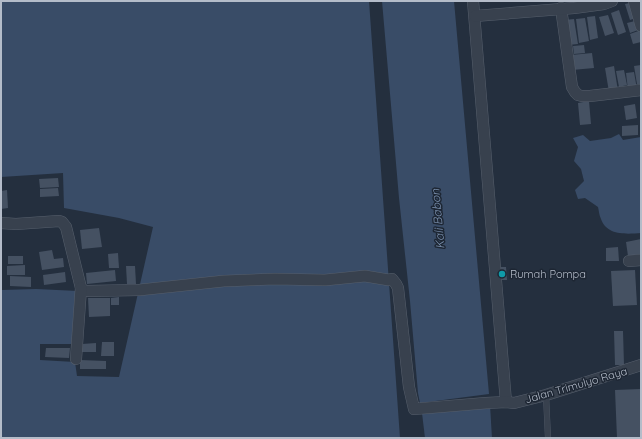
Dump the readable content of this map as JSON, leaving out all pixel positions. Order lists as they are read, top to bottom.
{
  "streets": {
    "street": ["Jalan Trimulyo Raya"]
  },
  "water": ["Kali Babon"],
  "places": ["Rumah Pompa"]
}
